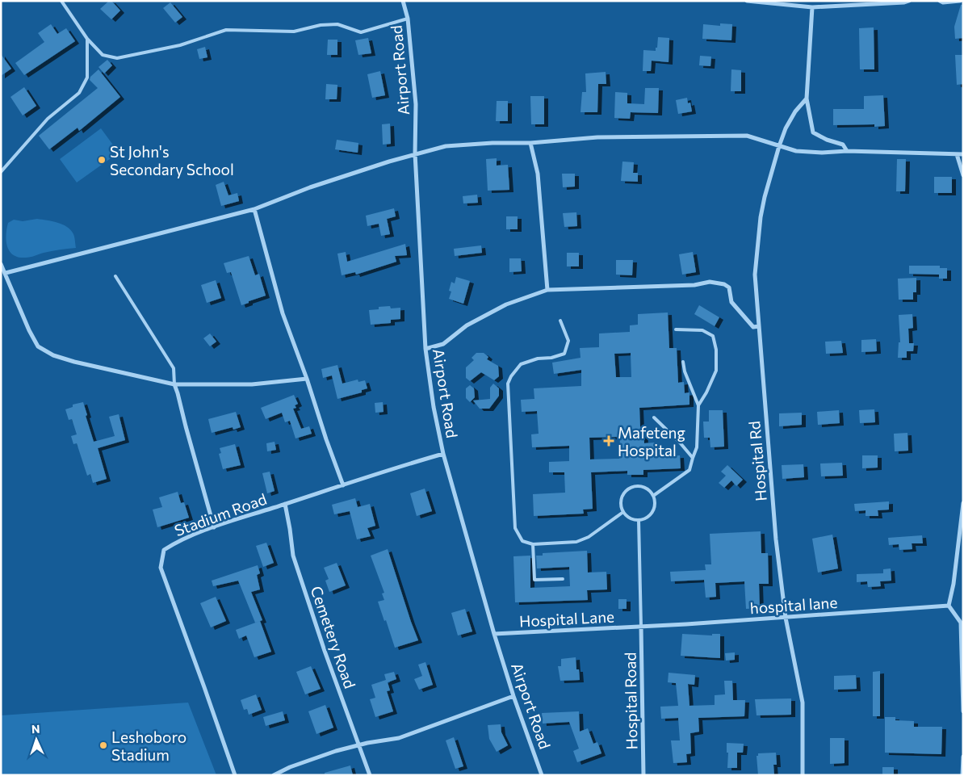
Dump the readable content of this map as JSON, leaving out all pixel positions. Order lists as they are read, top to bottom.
{
  "streets": {
    "street": [
      "Airport Road",
      "Hospital Rd",
      "Stadium Road",
      "hospital lane",
      "Hospital Lane",
      "Cemetery Road",
      "Hospital Road"
    ]
  },
  "crossings": [
    ["Airport Road", "Stadium Road"],
    ["Airport Road", "Hospital Lane"],
    ["Hospital Rd", "hospital lane"],
    ["Stadium Road", "Cemetery Road"],
    ["hospital lane", "Hospital Lane"],
    ["hospital lane", "Hospital Road"],
    ["Hospital Lane", "Hospital Road"]
  ],
  "places": {
    "other": ["St John's Secondary School", "Leshoboro Stadium"],
    "health": ["Mafeteng Hospital"]
  },
  "north": "top"
}
